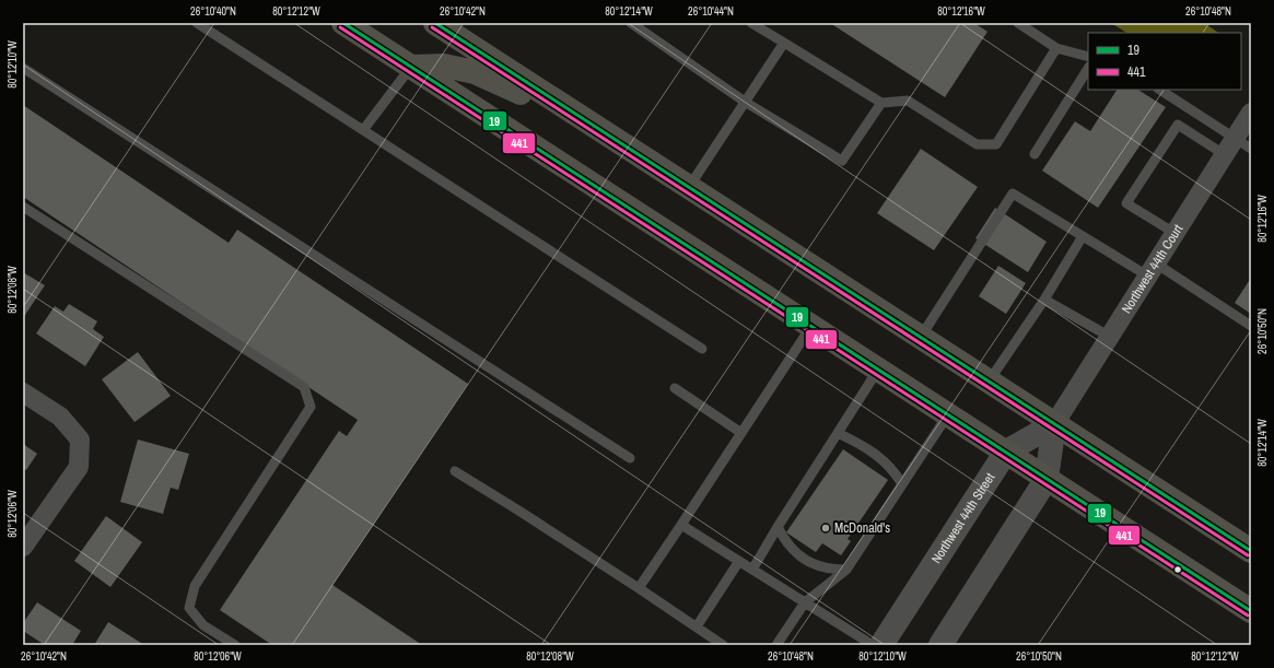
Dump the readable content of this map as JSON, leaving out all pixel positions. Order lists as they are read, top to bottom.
{
  "streets": {
    "street": ["Northwest 44th Court", "Northwest 44th Street"]
  },
  "crossings": [
    ["Northwest 44th Court", "Northwest 44th Street"]
  ],
  "places": ["McDonald's"],
  "lines": ["transit line 19", "transit line 441"],
  "legend": ["19", "441"],
  "coordinates": [
    "26°10'40\"N",
    "80°12'12\"W",
    "26°10'42\"N",
    "80°12'14\"W",
    "26°10'44\"N",
    "80°12'16\"W",
    "26°10'48\"N",
    "80°12'10\"W",
    "80°12'08\"W",
    "26°10'50\"N",
    "80°12'06\"W"
  ]
}
